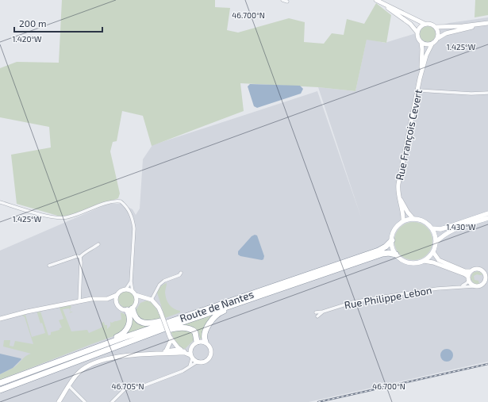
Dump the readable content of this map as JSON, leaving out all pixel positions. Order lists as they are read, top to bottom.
{
  "streets": {
    "highway": ["Route de Nantes"],
    "street": ["Rue François Cevert", "Rue Philippe Lebon"]
  },
  "crossings": [
    ["Rue François Cevert", "Route de Nantes"]
  ],
  "scale_bar": "200 m",
  "coordinates": [
    "46.700°N",
    "1.420°W",
    "1.425°W",
    "1.430°W",
    "46.705°N"
  ]
}
